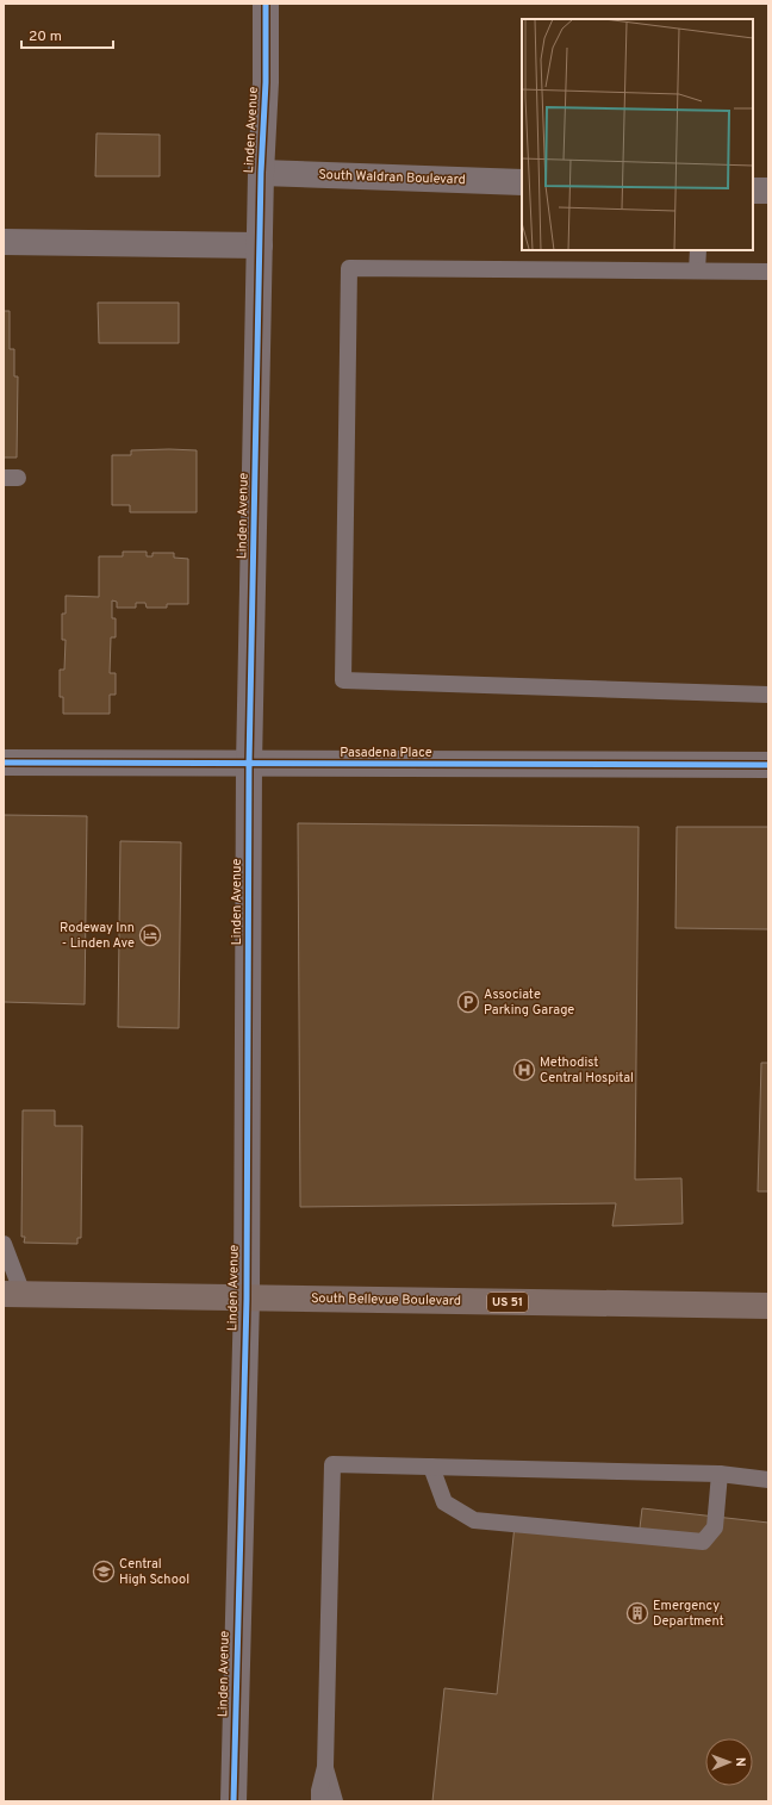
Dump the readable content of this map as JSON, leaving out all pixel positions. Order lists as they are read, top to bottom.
{
  "streets": {
    "main road": ["South Bellevue Boulevard", "US 51"],
    "street": ["Linden Avenue", "South Waldran Boulevard", "Pasadena Place"]
  },
  "crossings": [
    ["Linden Avenue", "South Waldran Boulevard"],
    ["Linden Avenue", "Pasadena Place"],
    ["Linden Avenue", "South Bellevue Boulevard"]
  ],
  "places": {
    "hotel": ["Rodeway Inn - Linden Ave"],
    "parking": ["Associate Parking Garage"],
    "hospital": ["Methodist Central Hospital"],
    "school or university": ["Central High School"],
    "building": ["Emergency Department"]
  },
  "scale_bar": "20 m",
  "north": "right"
}
